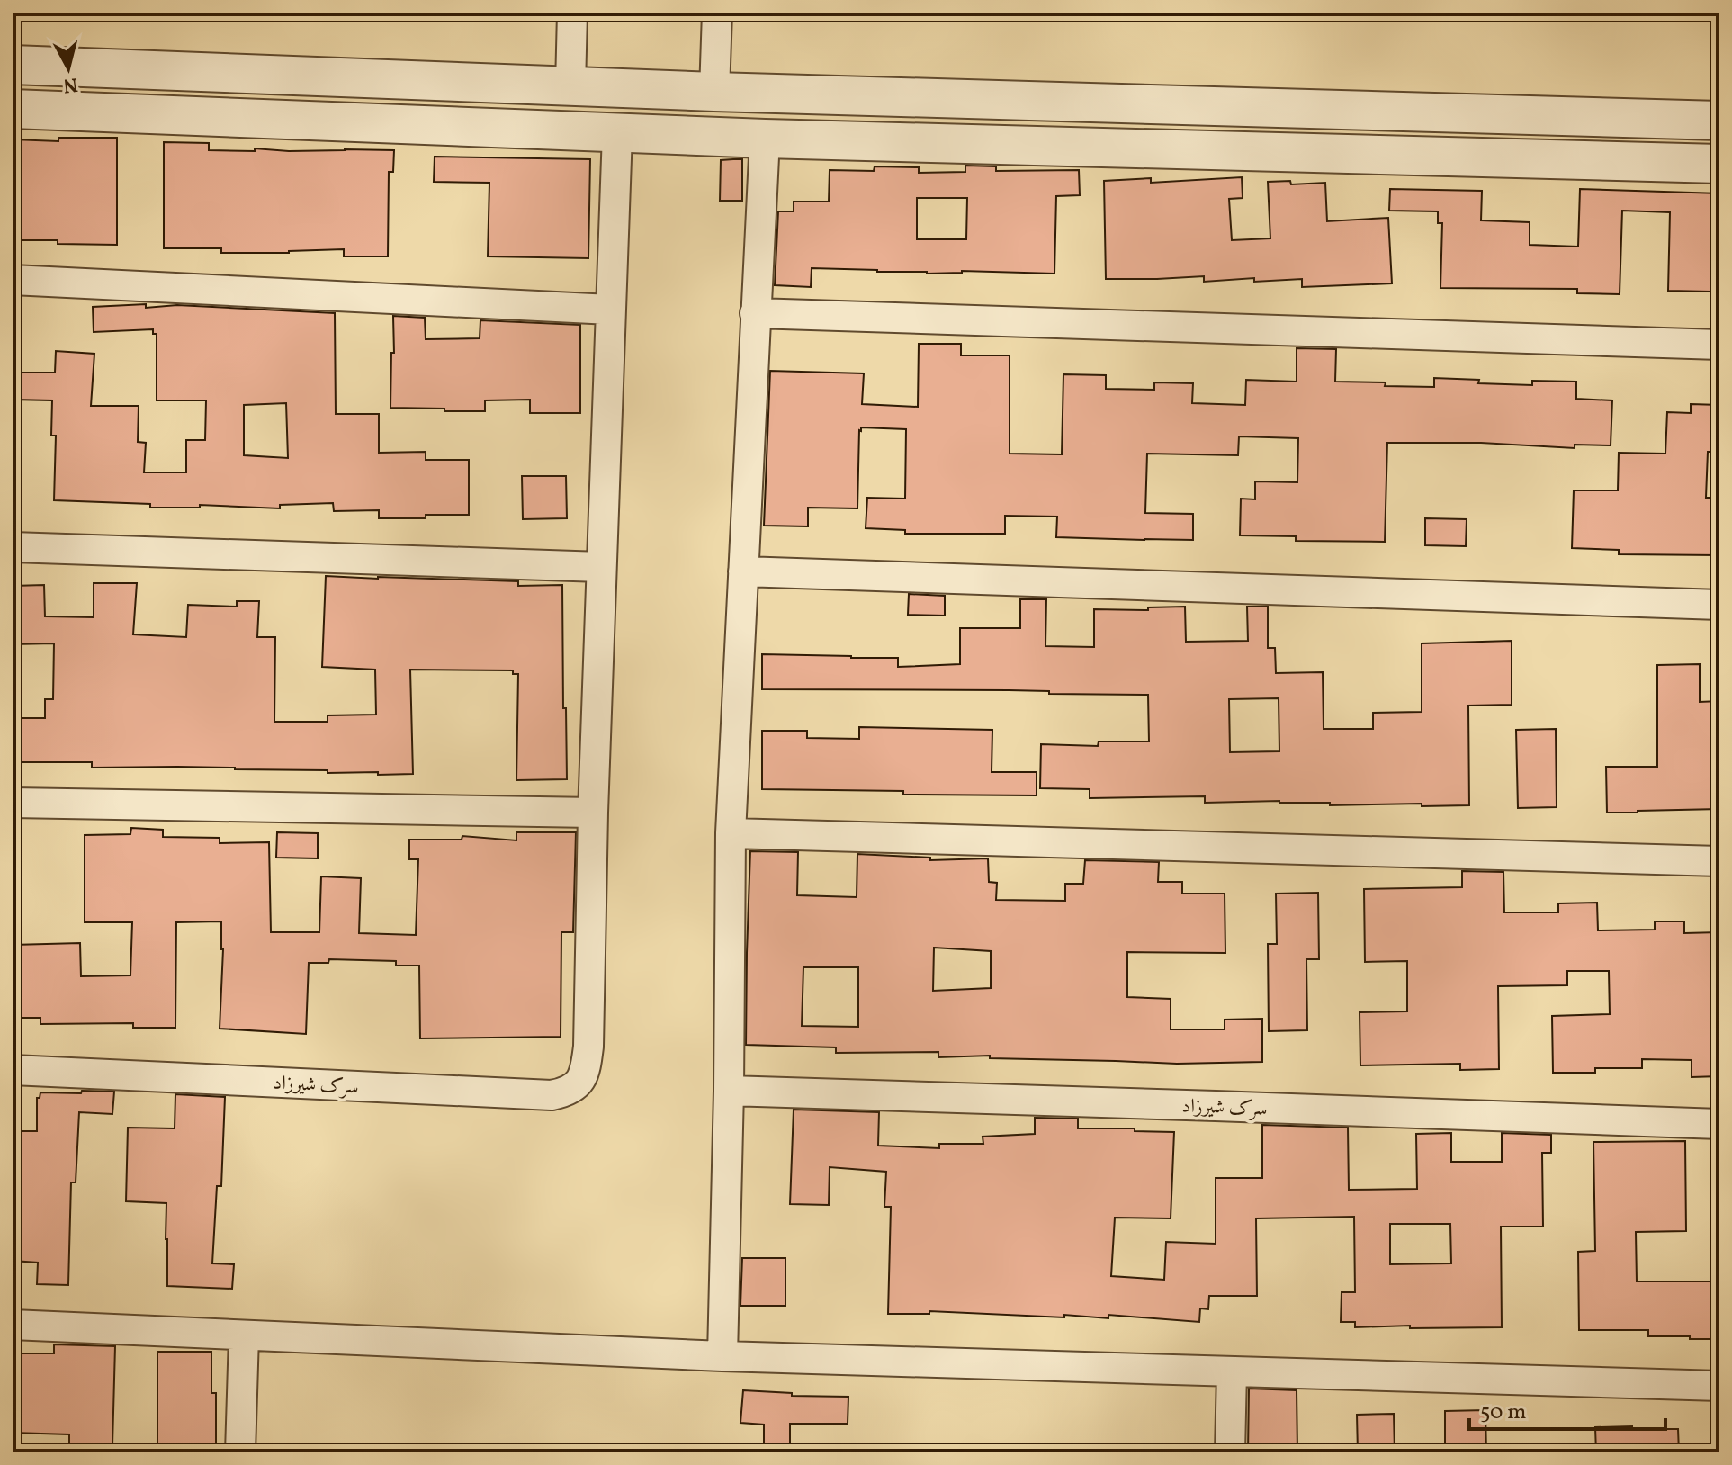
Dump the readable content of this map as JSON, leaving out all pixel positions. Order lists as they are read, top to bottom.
{
  "streets": {
    "street": ["سرک شیرزاد"]
  },
  "scale_bar": "50 m",
  "north": "bottom"
}
